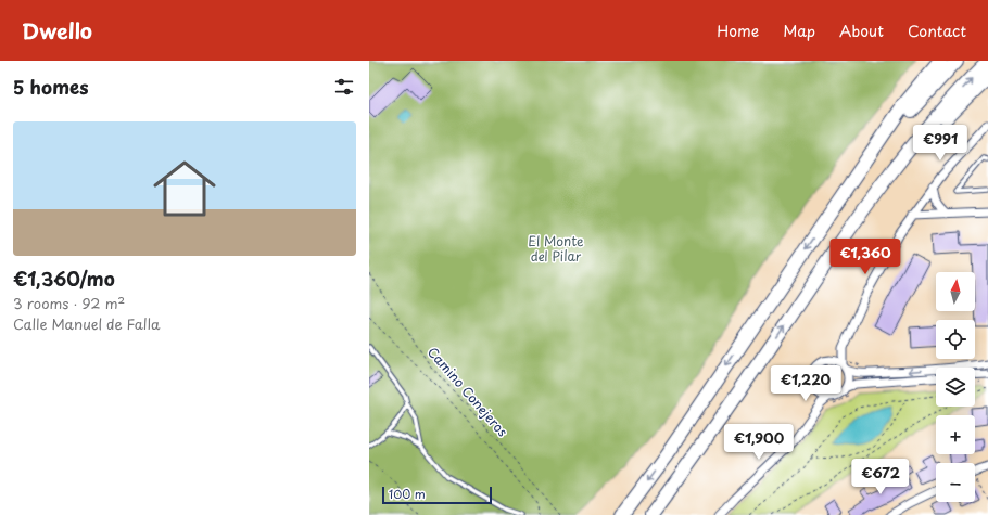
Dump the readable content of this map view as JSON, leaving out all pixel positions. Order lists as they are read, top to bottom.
{
  "streets": {
    "path": ["Camino Conejeros"]
  },
  "parks": ["El Monte del Pilar"],
  "scale_bar": "100 m",
  "north": "top",
  "page": {
    "header": "Dwello",
    "nav": [
      "Home",
      "Map",
      "About",
      "Contact"
    ],
    "heading": "5 homes",
    "list": [
      {
        "name": "€1,360/mo",
        "note": "3 rooms · 92 m² · Calle Manuel de Falla"
      }
    ],
    "price": [
      "€991",
      "€1,360",
      "€1,220",
      "€1,900",
      "€672"
    ],
    "map_buttons": ["+", "−"],
    "scale": "100 m"
  }
}
